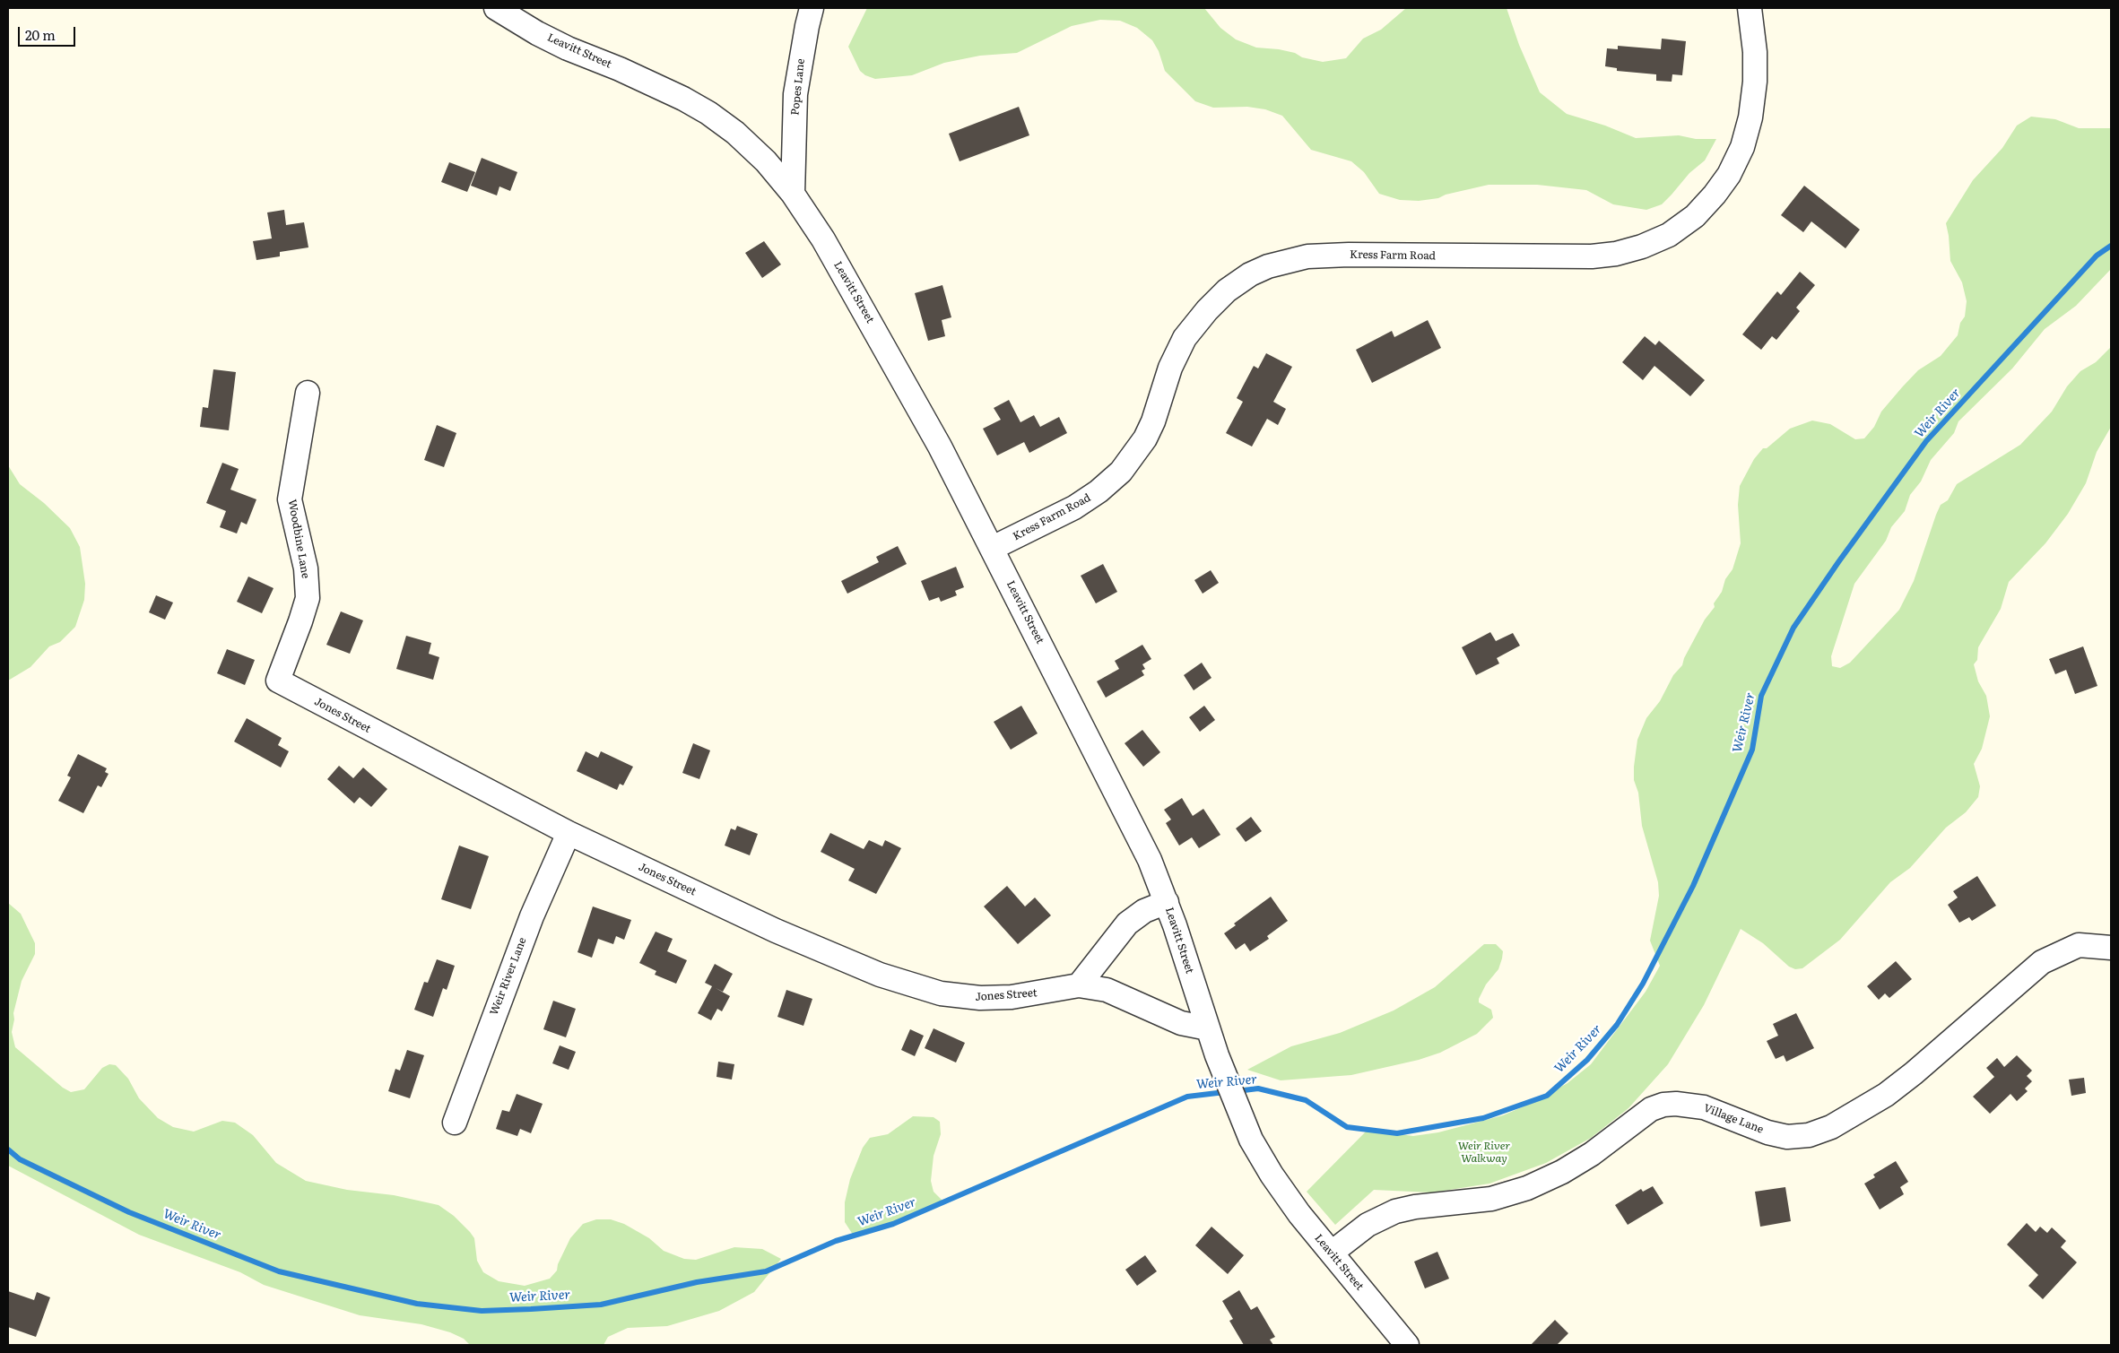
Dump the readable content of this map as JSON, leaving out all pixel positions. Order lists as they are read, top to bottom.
{
  "streets": {
    "street": [
      "Leavitt Street",
      "Popes Lane",
      "Kress Farm Road",
      "Woodbine Lane",
      "Jones Street",
      "Weir River Lane",
      "Village Lane"
    ]
  },
  "crossings": [
    ["Leavitt Street", "Popes Lane"],
    ["Leavitt Street", "Kress Farm Road"],
    ["Leavitt Street", "Jones Street"],
    ["Leavitt Street", "Village Lane"],
    ["Woodbine Lane", "Jones Street"],
    ["Jones Street", "Weir River Lane"]
  ],
  "water": ["Weir River"],
  "parks": ["Weir River Walkway"],
  "scale_bar": "20 m"
}
